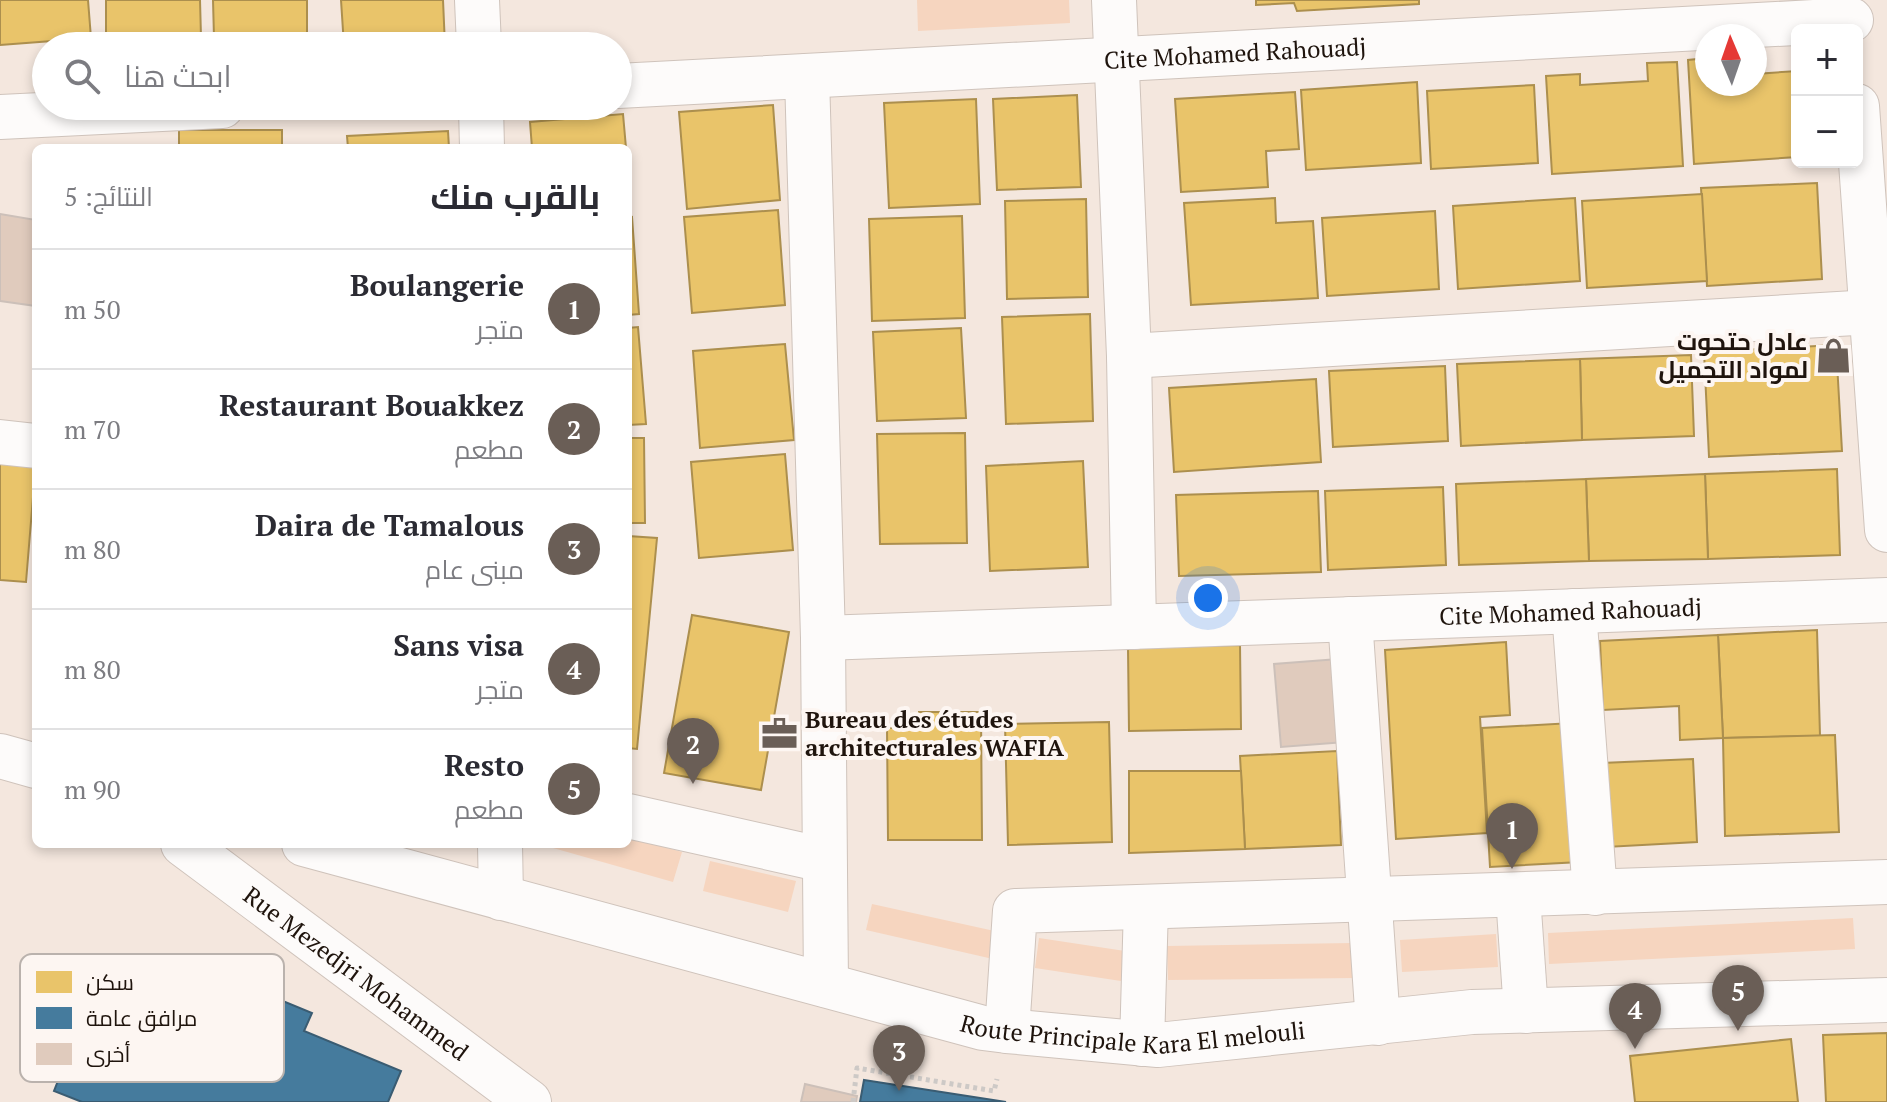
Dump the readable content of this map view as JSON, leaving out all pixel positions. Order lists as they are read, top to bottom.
{
  "streets": {
    "street": ["Cite Mohamed Rahouadj", "Rue Mezedjri Mohammed", "Route Principale Kara El melouli"]
  },
  "places": {
    "shop": ["عادل حتحوت لمواد التجميل"],
    "office": ["Bureau des études architecturales WAFIA"]
  },
  "legend": ["سكن", "مرافق عامة", "أخرى"],
  "north": "top",
  "page": {
    "map_buttons": ["+", "−"],
    "search": "ابحث هنا",
    "heading": ["بالقرب منك", "النتائج: 5"],
    "list": [
      {
        "mark": "1",
        "name": "Boulangerie",
        "note": "متجر",
        "value": "50 m"
      },
      {
        "mark": "2",
        "name": "Restaurant Bouakkez",
        "note": "مطعم",
        "value": "70 m"
      },
      {
        "mark": "3",
        "name": "Daira de Tamalous",
        "note": "مبنى عام",
        "value": "80 m"
      },
      {
        "mark": "4",
        "name": "Sans visa",
        "note": "متجر",
        "value": "80 m"
      },
      {
        "mark": "5",
        "name": "Resto",
        "note": "مطعم",
        "value": "90 m"
      }
    ],
    "pins": [
      "2",
      "1",
      "5",
      "4",
      "3"
    ]
  }
}
